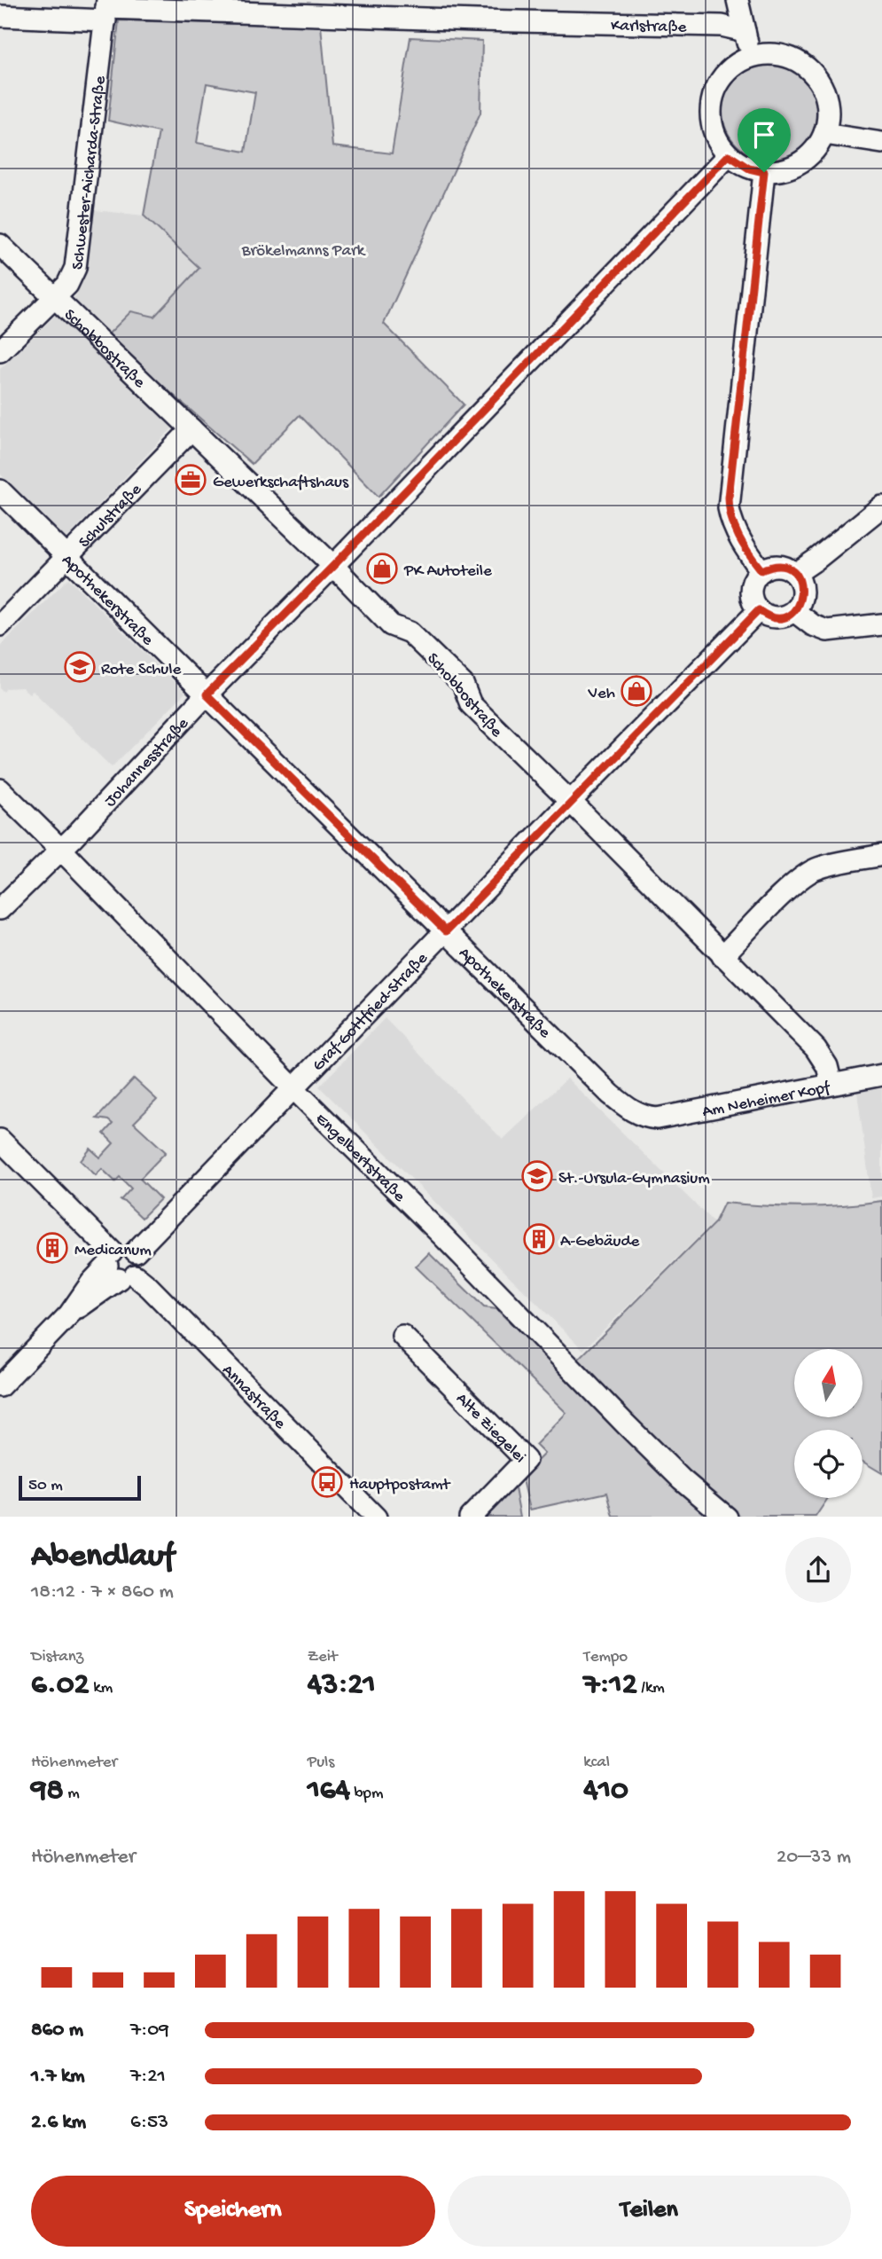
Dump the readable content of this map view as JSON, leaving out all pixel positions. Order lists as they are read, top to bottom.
{
  "streets": {
    "street": [
      "Karlstraße",
      "Schwester-Aicharda-Straße",
      "Schobbostraße",
      "Schulstraße",
      "Apothekerstraße",
      "Johannesstraße",
      "Graf-Gottfried-Straße",
      "Am Neheimer Kopf",
      "Engelbertstraße",
      "Annastraße",
      "Alte Ziegelei"
    ]
  },
  "crossings": [
    ["Karlstraße", "Schwester-Aicharda-Straße"],
    ["Schwester-Aicharda-Straße", "Schobbostraße"],
    ["Schobbostraße", "Schulstraße"],
    ["Schobbostraße", "Johannesstraße"],
    ["Schobbostraße", "Graf-Gottfried-Straße"],
    ["Schobbostraße", "Am Neheimer Kopf"],
    ["Schulstraße", "Apothekerstraße"],
    ["Apothekerstraße", "Johannesstraße"],
    ["Apothekerstraße", "Graf-Gottfried-Straße"],
    ["Apothekerstraße", "Am Neheimer Kopf"],
    ["Johannesstraße", "Engelbertstraße"],
    ["Graf-Gottfried-Straße", "Engelbertstraße"],
    ["Graf-Gottfried-Straße", "Annastraße"]
  ],
  "parks": ["Brökelmanns Park"],
  "places": {
    "office": ["Gewerkschaftshaus"],
    "shop": ["PK Autoteile", "Veh"],
    "school or university": ["Rote Schule", "St.-Ursula-Gymnasium"],
    "building": ["A-Gebäude", "Medicanum"],
    "bus stop": ["Hauptpostamt"]
  },
  "scale_bar": "50 m",
  "north": "top",
  "page": {
    "scale": "50 m",
    "heading": ["Abendlauf", "18:12 · 7 × 860 m"],
    "stats": [
      ["Distanz", "6.02 km"],
      ["Zeit", "43:21"],
      ["Tempo", "7:12 /km"],
      ["Höhenmeter", "98 m"],
      ["Puls", "164 bpm"],
      ["kcal", "410"]
    ],
    "chart": ["Höhenmeter", "20–33 m"],
    "list": [
      {
        "name": "860 m",
        "note": "7:09"
      },
      {
        "name": "1.7 km",
        "note": "7:21"
      },
      {
        "name": "2.6 km",
        "note": "6:53"
      }
    ],
    "buttons": ["Speichern", "Teilen"]
  }
}
